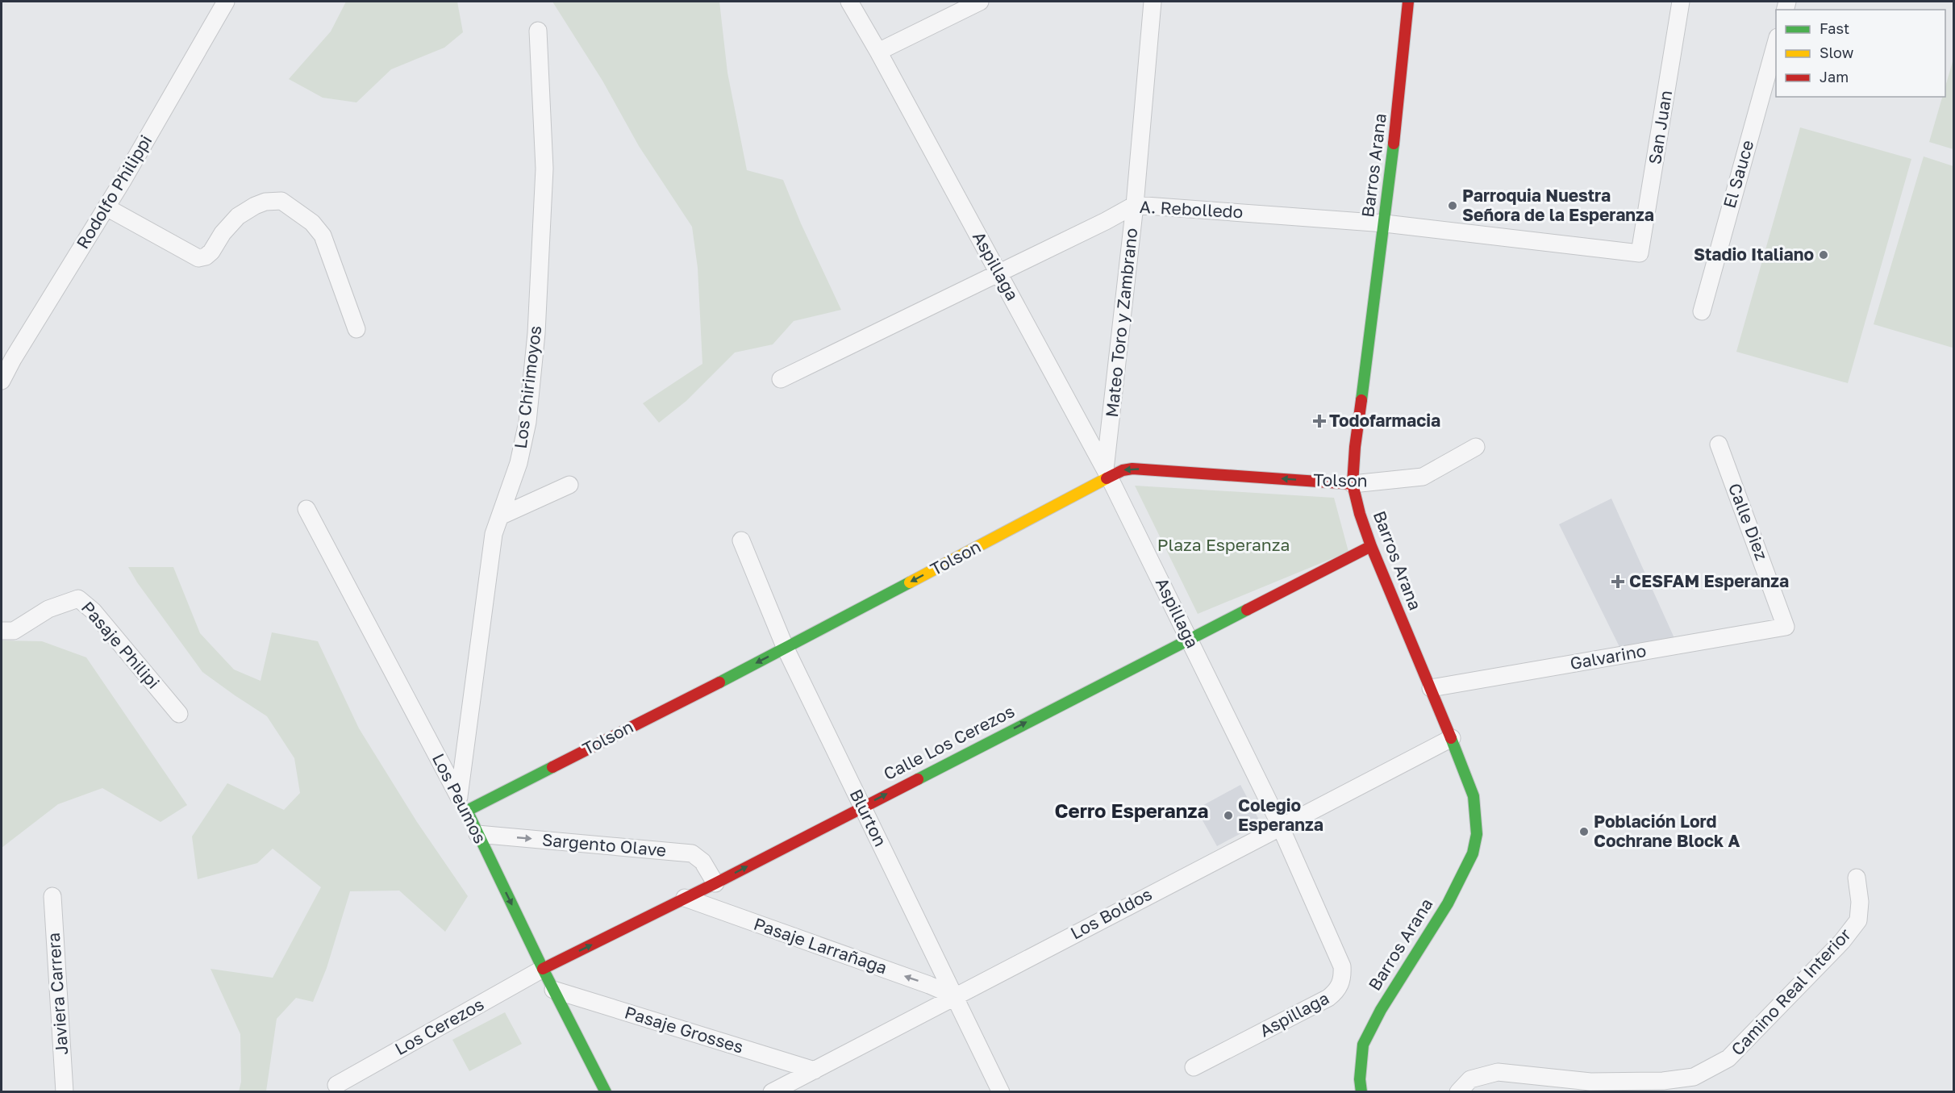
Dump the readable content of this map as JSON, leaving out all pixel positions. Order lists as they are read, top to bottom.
{
  "streets": {
    "street": [
      "San Juan",
      "Barros Arana",
      "El Sauce",
      "Rodolfo Philippi",
      "A. Rebolledo",
      "Aspillaga",
      "Mateo Toro y Zambrano",
      "Los Chirimoyos",
      "Tolson",
      "Calle Diez",
      "Pasaje Philipi",
      "Galvarino",
      "Calle Los Cerezos",
      "Los Peumos",
      "Blurton",
      "Sargento Olave",
      "Los Boldos",
      "Pasaje Larrañaga",
      "Camino Real Interior",
      "Javiera Carrera",
      "Los Cerezos",
      "Pasaje Grosses"
    ]
  },
  "crossings": [
    ["San Juan", "A. Rebolledo"],
    ["Barros Arana", "A. Rebolledo"],
    ["Barros Arana", "Tolson"],
    ["Barros Arana", "Galvarino"],
    ["Barros Arana", "Calle Los Cerezos"],
    ["Barros Arana", "Los Boldos"],
    ["A. Rebolledo", "Aspillaga"],
    ["A. Rebolledo", "Mateo Toro y Zambrano"],
    ["Aspillaga", "Mateo Toro y Zambrano"],
    ["Aspillaga", "Tolson"],
    ["Aspillaga", "Calle Los Cerezos"],
    ["Aspillaga", "Los Boldos"],
    ["Mateo Toro y Zambrano", "Tolson"],
    ["Los Chirimoyos", "Tolson"],
    ["Los Chirimoyos", "Los Peumos"],
    ["Tolson", "Los Peumos"],
    ["Tolson", "Blurton"],
    ["Calle Diez", "Galvarino"],
    ["Calle Los Cerezos", "Los Peumos"],
    ["Calle Los Cerezos", "Blurton"],
    ["Calle Los Cerezos", "Sargento Olave"],
    ["Calle Los Cerezos", "Pasaje Larrañaga"],
    ["Calle Los Cerezos", "Los Cerezos"],
    ["Los Peumos", "Sargento Olave"],
    ["Los Peumos", "Los Cerezos"],
    ["Los Peumos", "Pasaje Grosses"],
    ["Blurton", "Los Boldos"],
    ["Blurton", "Pasaje Larrañaga"],
    ["Los Boldos", "Pasaje Larrañaga"],
    ["Los Boldos", "Pasaje Grosses"]
  ],
  "one_way": [
    "Tolson",
    "Calle Los Cerezos",
    "Sargento Olave",
    "Pasaje Larrañaga"
  ],
  "districts": ["Cerro Esperanza"],
  "parks": ["Plaza Esperanza"],
  "places": {
    "other": [
      "Parroquia Nuestra Señora de la Esperanza",
      "Stadio Italiano",
      "Colegio Esperanza",
      "Población Lord Cochrane Block A"
    ],
    "health": ["Todofarmacia", "CESFAM Esperanza"]
  },
  "legend": ["Fast", "Slow", "Jam"]
}
